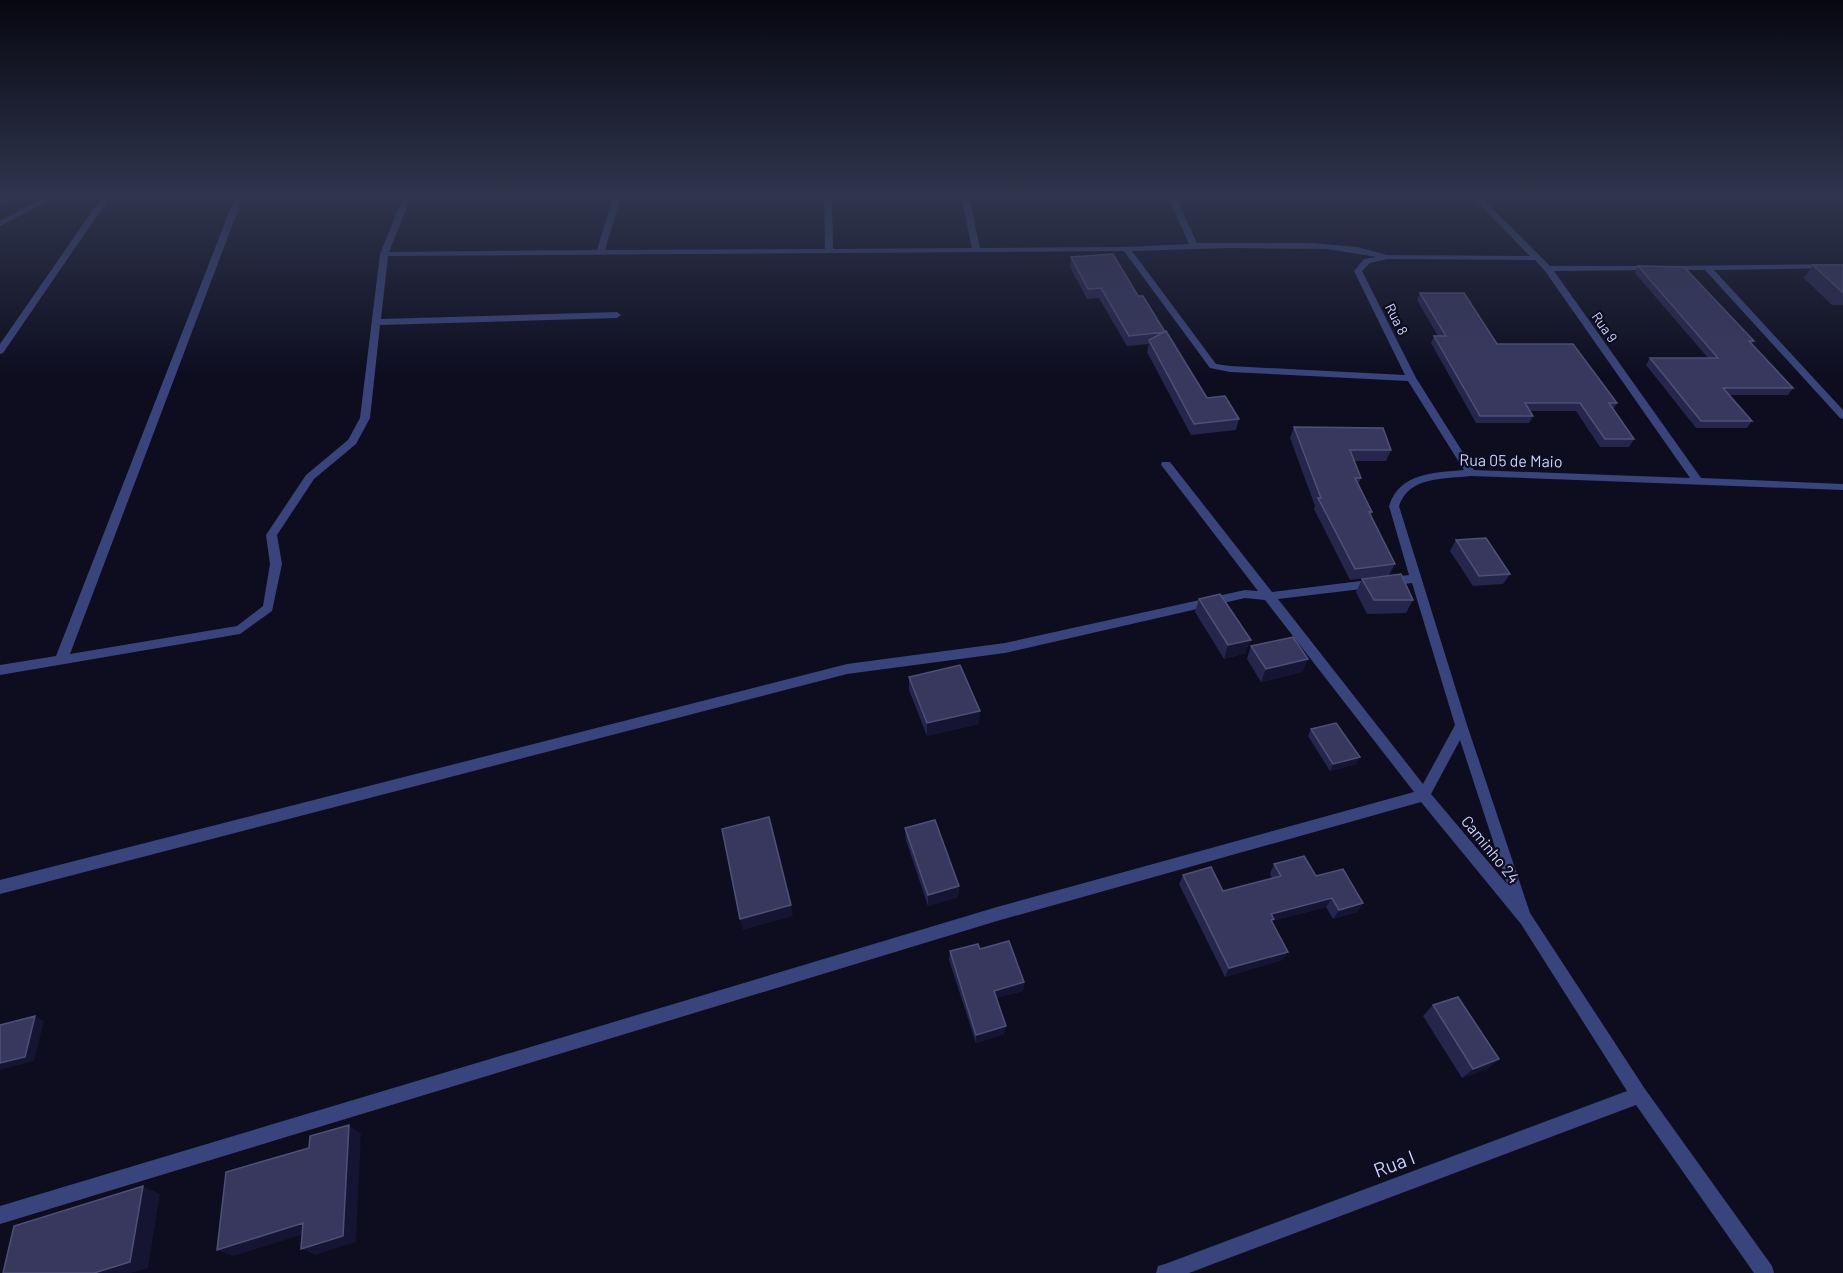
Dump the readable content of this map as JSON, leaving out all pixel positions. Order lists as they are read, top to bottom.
{
  "streets": {
    "street": [
      "Rua 8",
      "Rua 9",
      "Rua 05 de Maio",
      "Caminho 24",
      "Rua I"
    ]
  },
  "crossings": [
    ["Rua 8", "Rua 05 de Maio"],
    ["Rua 9", "Rua 05 de Maio"],
    ["Rua 05 de Maio", "Caminho 24"],
    ["Caminho 24", "Rua I"]
  ]
}
